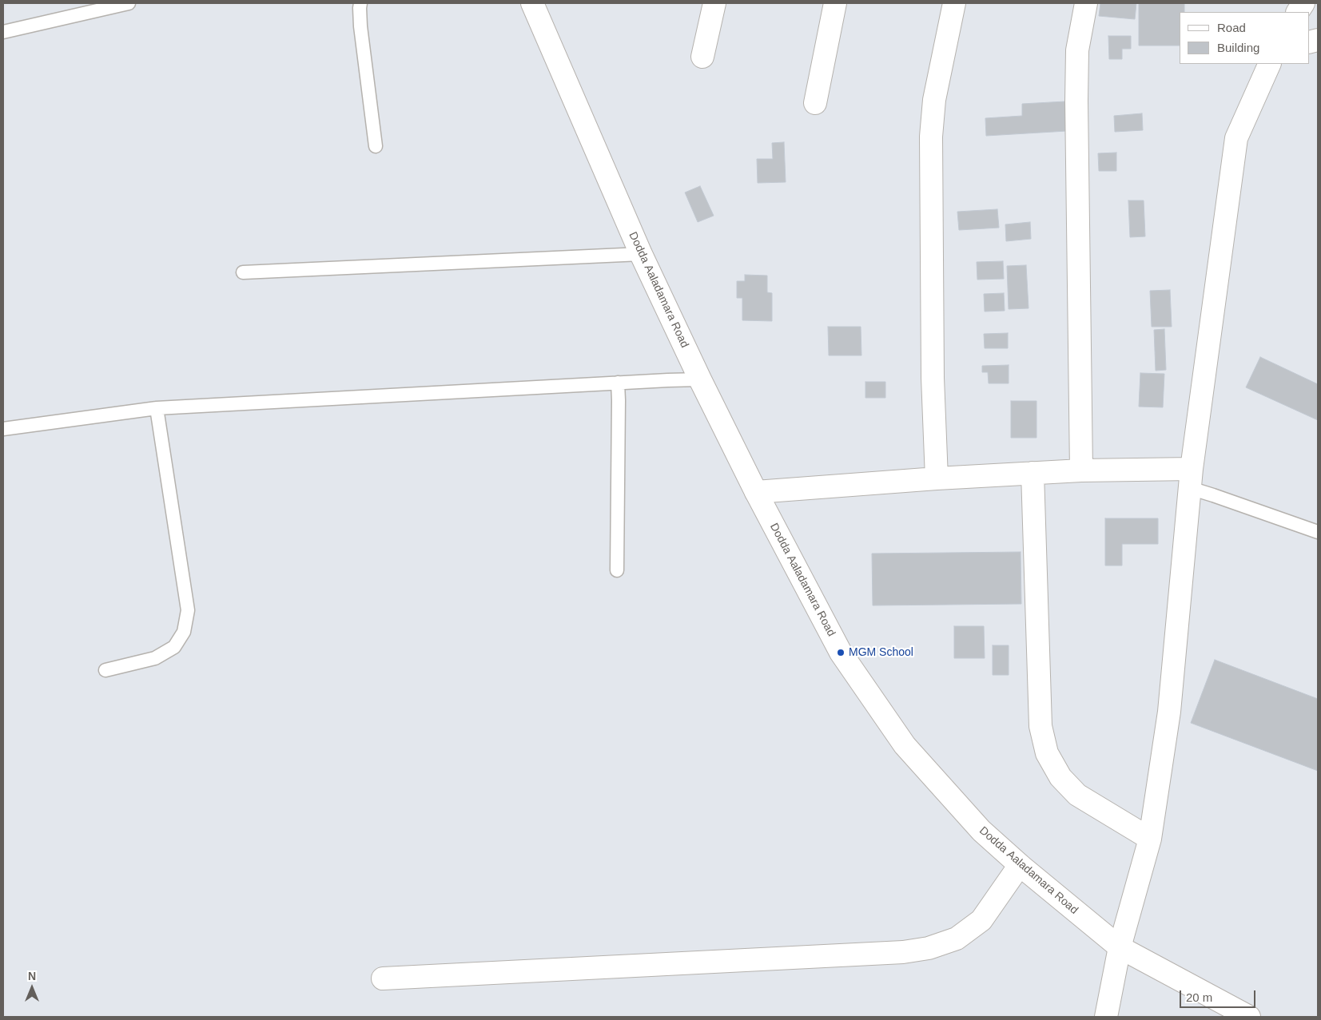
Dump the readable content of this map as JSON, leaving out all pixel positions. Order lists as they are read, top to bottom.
{
  "streets": {
    "street": ["Dodda Aaladamara Road"]
  },
  "places": ["MGM School"],
  "legend": ["Road", "Building"],
  "scale_bar": "20 m",
  "north": "top"
}
